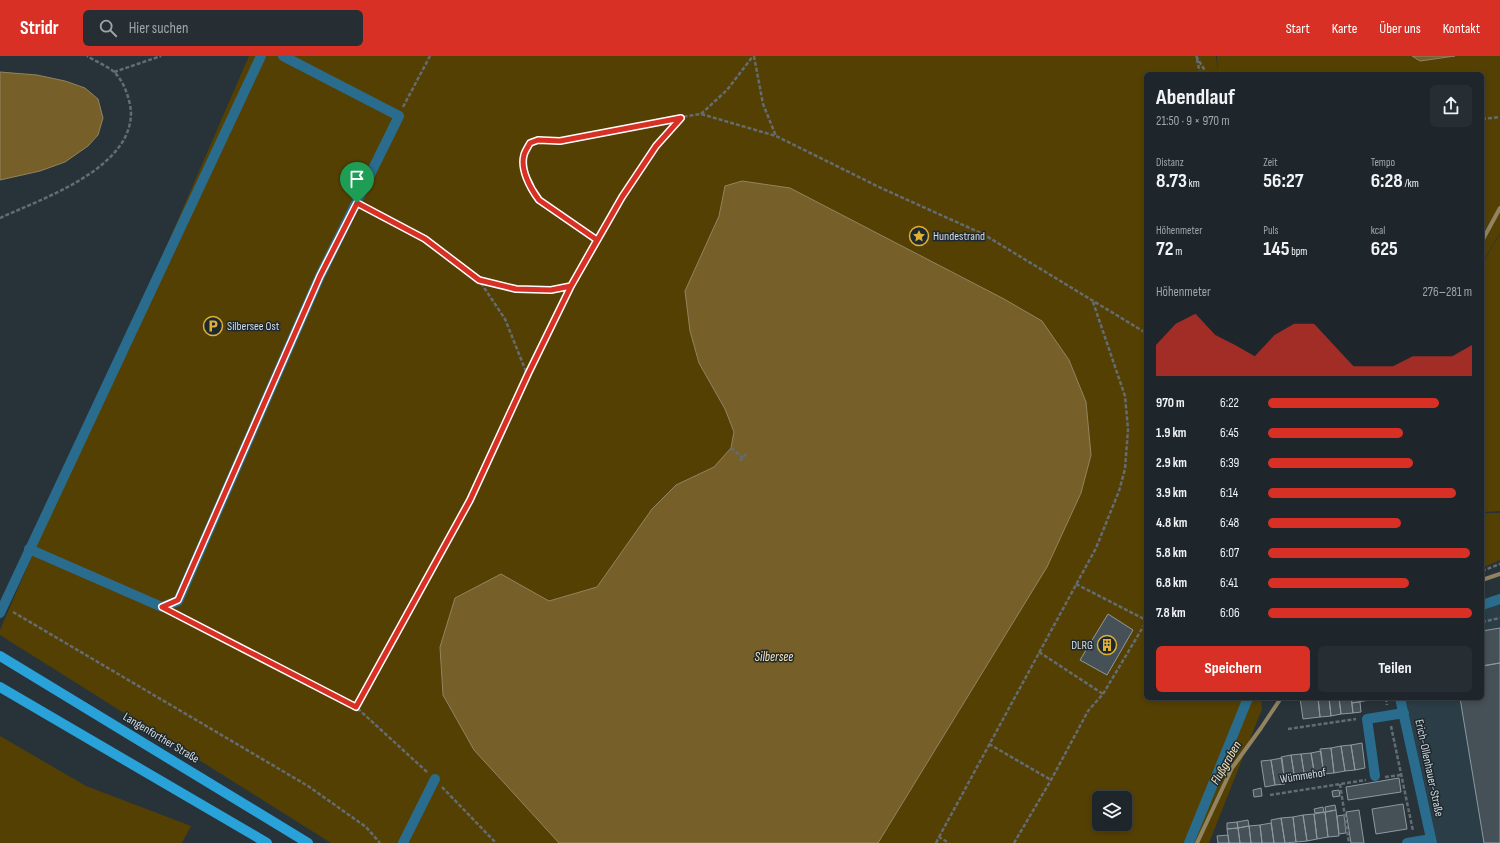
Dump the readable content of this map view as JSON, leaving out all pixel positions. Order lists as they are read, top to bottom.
{
  "streets": {
    "main road": ["Langenforther Straße"],
    "street": ["Erich-Ollenhauer-Straße"],
    "path": ["Wümmehof"]
  },
  "water": ["Silbersee", "Flußgraben"],
  "places": {
    "place": ["Hundestrand"],
    "parking": ["Silbersee Ost"],
    "building": ["DLRG"]
  },
  "page": {
    "header": "Stridr",
    "search": "Hier suchen",
    "nav": [
      "Start",
      "Karte",
      "Über uns",
      "Kontakt"
    ],
    "heading": ["Abendlauf", "21:50 · 9 × 970 m"],
    "stats": [
      ["Distanz", "8.73 km"],
      ["Zeit", "56:27"],
      ["Tempo", "6:28 /km"],
      ["Höhenmeter", "72 m"],
      ["Puls", "145 bpm"],
      ["kcal", "625"]
    ],
    "chart": ["Höhenmeter", "276–281 m"],
    "list": [
      {
        "name": "970 m",
        "note": "6:22"
      },
      {
        "name": "1.9 km",
        "note": "6:45"
      },
      {
        "name": "2.9 km",
        "note": "6:39"
      },
      {
        "name": "3.9 km",
        "note": "6:14"
      },
      {
        "name": "4.8 km",
        "note": "6:48"
      },
      {
        "name": "5.8 km",
        "note": "6:07"
      },
      {
        "name": "6.8 km",
        "note": "6:41"
      },
      {
        "name": "7.8 km",
        "note": "6:06"
      }
    ],
    "buttons": ["Speichern", "Teilen"]
  }
}
